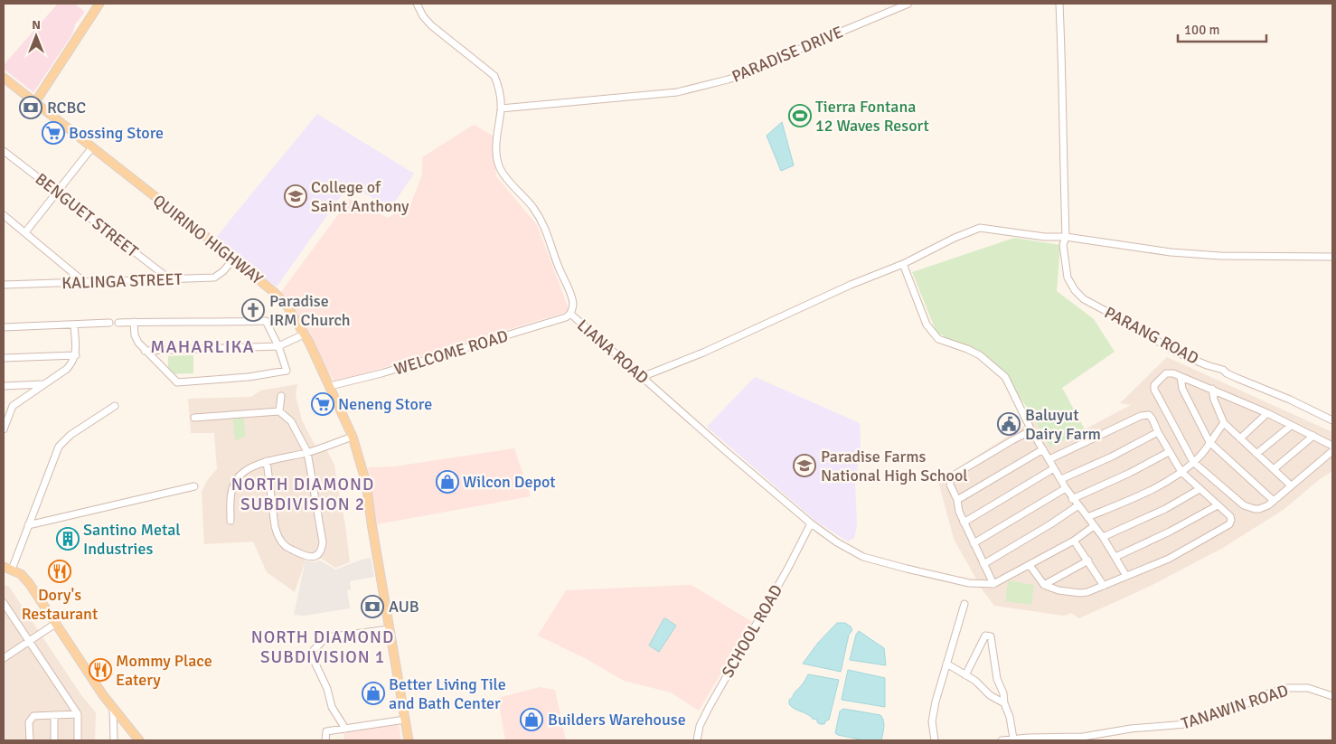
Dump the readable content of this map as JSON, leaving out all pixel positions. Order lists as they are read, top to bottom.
{
  "streets": {
    "main road": ["QUIRINO HIGHWAY"],
    "street": [
      "PARADISE DRIVE",
      "BENGUET STREET",
      "KALINGA STREET",
      "PARANG ROAD",
      "LIANA ROAD",
      "WELCOME ROAD",
      "SCHOOL ROAD",
      "TANAWIN ROAD"
    ]
  },
  "crossings": [
    ["PARADISE DRIVE", "LIANA ROAD"],
    ["BENGUET STREET", "KALINGA STREET"],
    ["QUIRINO HIGHWAY", "KALINGA STREET"],
    ["QUIRINO HIGHWAY", "WELCOME ROAD"],
    ["LIANA ROAD", "WELCOME ROAD"],
    ["LIANA ROAD", "SCHOOL ROAD"]
  ],
  "districts": ["MAHARLIKA", "NORTH DIAMOND SUBDIVISION 2", "NORTH DIAMOND SUBDIVISION 1"],
  "places": {
    "bank": ["RCBC", "AUB"],
    "sports": ["Tierra Fontana 12 Waves Resort"],
    "supermarket": ["Bossing Store", "Neneng Store"],
    "school or university": ["College of Saint Anthony", "Paradise Farms National High School"],
    "church": ["Paradise IRM Church"],
    "public building": ["Baluyut Dairy Farm"],
    "shop": ["Wilcon Depot", "Better Living Tile and Bath Center", "Builders Warehouse"],
    "building": ["Santino Metal Industries"],
    "restaurant": ["Dory's Restaurant", "Mommy Place Eatery"]
  },
  "scale_bar": "100 m",
  "north": "top"
}
